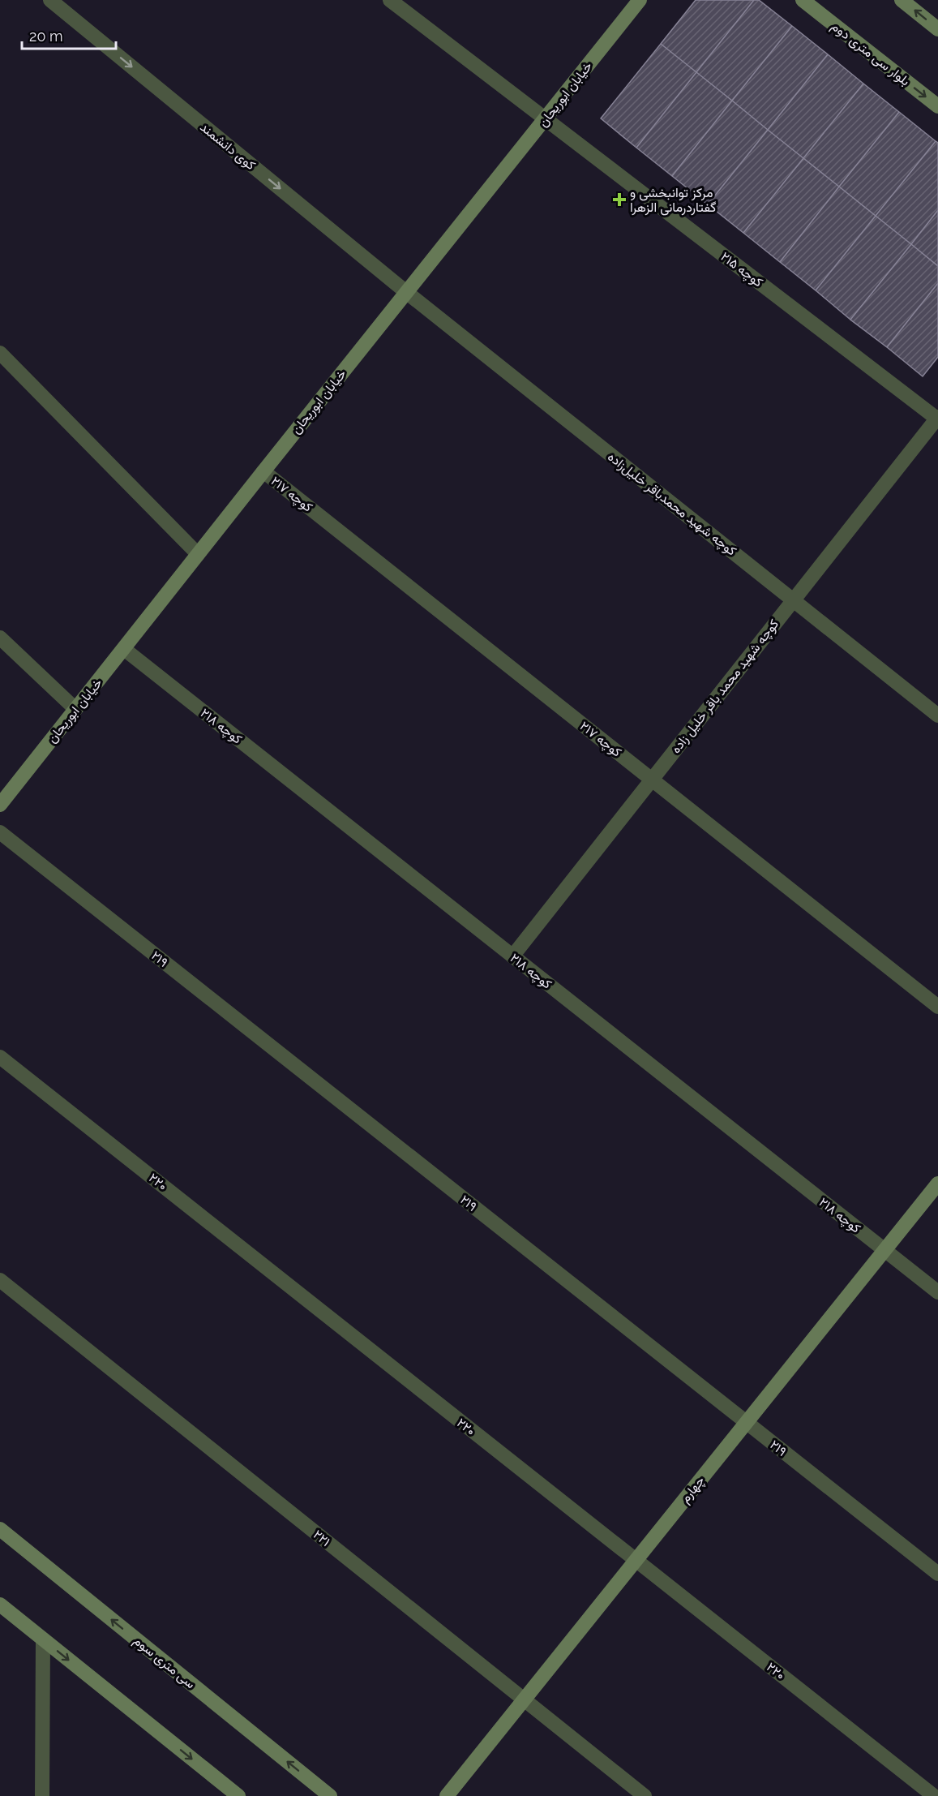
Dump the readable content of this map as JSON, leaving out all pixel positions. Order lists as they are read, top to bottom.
{
  "streets": {
    "street": [
      "بلوار سی متری دوم",
      "خیابان ابوریحان",
      "کوی دانشمند",
      "کوچه ۲۱۵",
      "کوچه ۲۱۷",
      "کوچه شهید محمدباقر خلیل‌زاده",
      "کوچه شهید محمد باقر خلیل زاده",
      "کوچه ۲۱۸",
      "۲۱۹",
      "۲۲۰",
      "چهارم",
      "۲۲۱",
      "سی متری سوم"
    ]
  },
  "crossings": [
    ["خیابان ابوریحان", "کوی دانشمند"],
    ["خیابان ابوریحان", "کوچه ۲۱۵"],
    ["خیابان ابوریحان", "کوچه ۲۱۷"],
    ["خیابان ابوریحان", "کوچه شهید محمدباقر خلیل‌زاده"],
    ["خیابان ابوریحان", "کوچه ۲۱۸"],
    ["کوی دانشمند", "کوچه شهید محمدباقر خلیل‌زاده"],
    ["کوچه ۲۱۵", "کوچه شهید محمد باقر خلیل زاده"],
    ["کوچه ۲۱۷", "کوچه شهید محمد باقر خلیل زاده"],
    ["کوچه شهید محمدباقر خلیل‌زاده", "کوچه شهید محمد باقر خلیل زاده"],
    ["کوچه شهید محمد باقر خلیل زاده", "کوچه ۲۱۸"],
    ["کوچه ۲۱۸", "چهارم"],
    ["۲۱۹", "چهارم"],
    ["۲۲۰", "چهارم"],
    ["چهارم", "۲۲۱"]
  ],
  "one_way": ["بلوار سی متری دوم", "کوی دانشمند"],
  "places": {
    "health": ["مرکز توانبخشی و گفتاردرمانی الزهرا"]
  },
  "scale_bar": "20 m"
}
